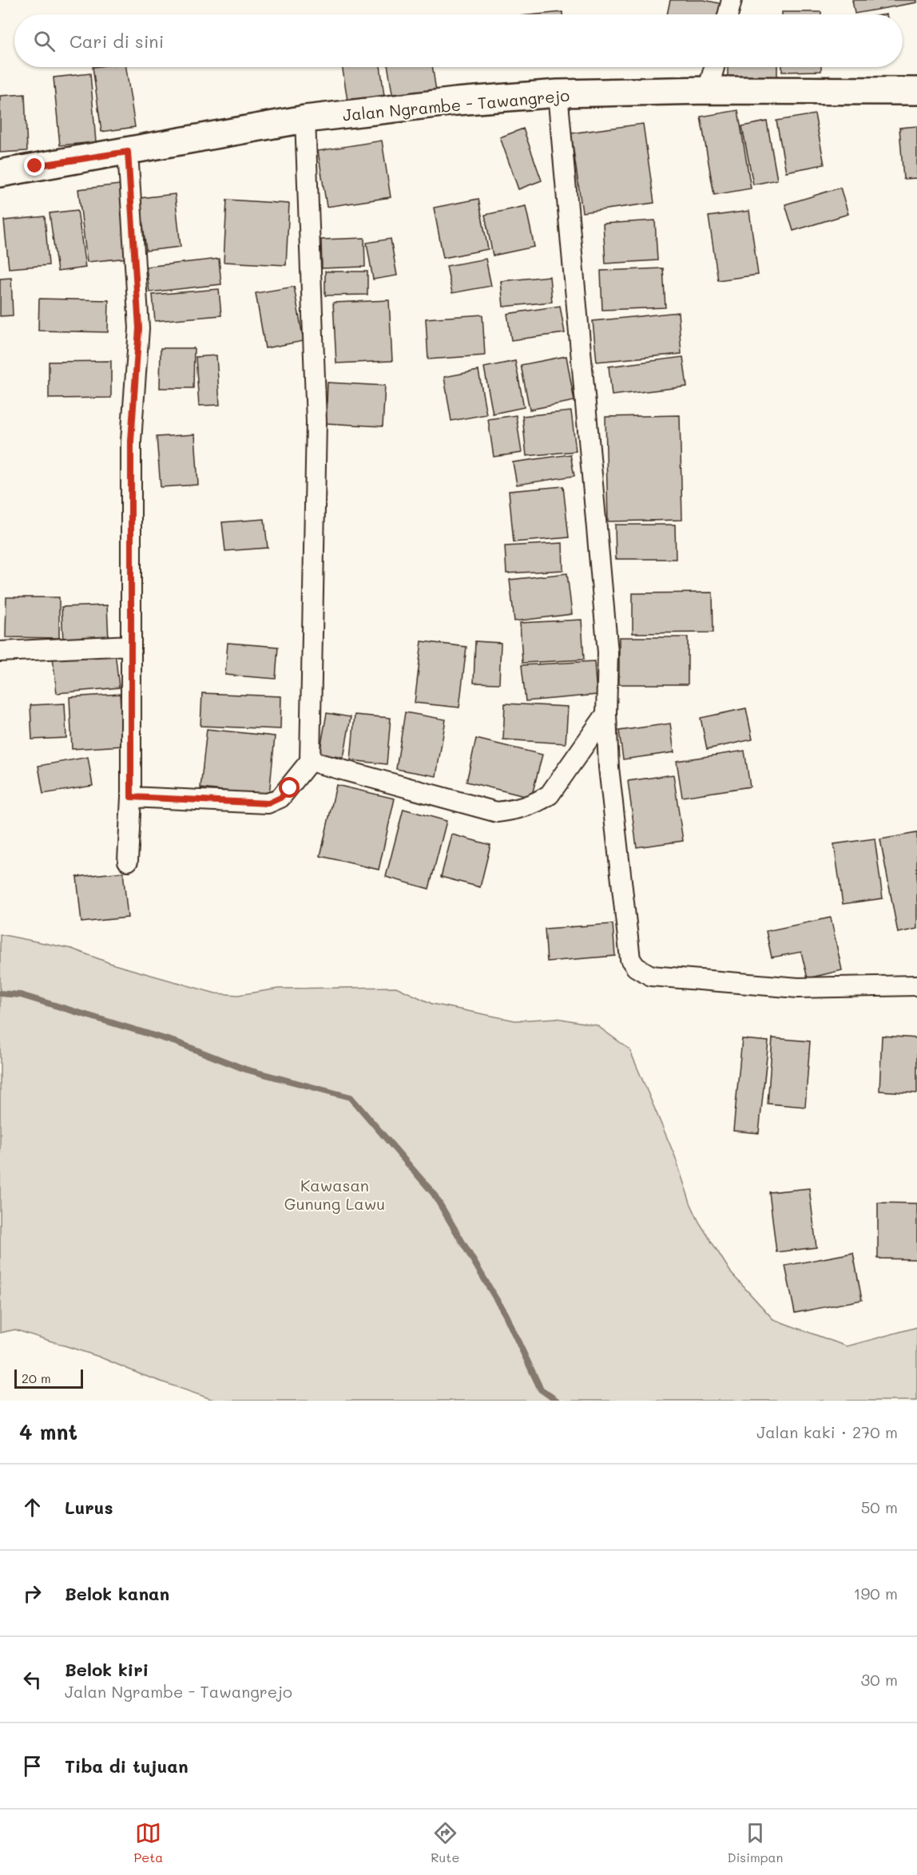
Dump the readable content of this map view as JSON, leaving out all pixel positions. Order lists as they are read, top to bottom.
{
  "streets": {
    "main road": ["Jalan Ngrambe - Tawangrejo"]
  },
  "parks": ["Kawasan Gunung Lawu"],
  "scale_bar": "20 m",
  "page": {
    "search": "Cari di sini",
    "scale": "20 m",
    "heading": ["4 mnt", "Jalan kaki · 270 m"],
    "list": [
      ["Lurus", "50 m"],
      ["Belok kanan", "190 m"],
      ["Belok kiri", "Jalan Ngrambe - Tawangrejo", "30 m"],
      "Tiba di tujuan"
    ],
    "nav": ["Peta", "Rute", "Disimpan"]
  }
}
